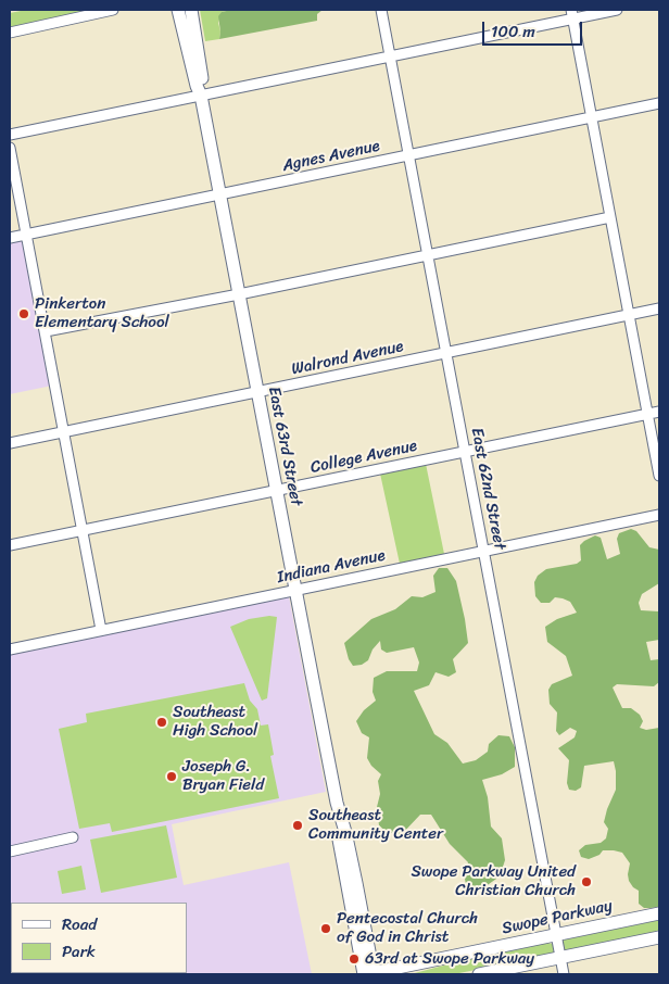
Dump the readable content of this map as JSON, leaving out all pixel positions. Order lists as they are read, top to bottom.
{
  "streets": {
    "main road": ["East 63rd Street", "Swope Parkway"],
    "street": [
      "Agnes Avenue",
      "Walrond Avenue",
      "College Avenue",
      "East 62nd Street",
      "Indiana Avenue"
    ]
  },
  "crossings": [
    ["Agnes Avenue", "East 63rd Street"],
    ["Agnes Avenue", "East 62nd Street"],
    ["Walrond Avenue", "East 63rd Street"],
    ["Walrond Avenue", "East 62nd Street"],
    ["East 63rd Street", "College Avenue"],
    ["East 63rd Street", "Indiana Avenue"],
    ["East 63rd Street", "Swope Parkway"],
    ["College Avenue", "East 62nd Street"],
    ["East 62nd Street", "Indiana Avenue"],
    ["East 62nd Street", "Swope Parkway"]
  ],
  "places": [
    "Pinkerton Elementary School",
    "Southeast High School",
    "Joseph G. Bryan Field",
    "Southeast Community Center",
    "Swope Parkway United Christian Church",
    "Pentecostal Church of God in Christ",
    "63rd at Swope Parkway"
  ],
  "legend": ["Road", "Park"],
  "scale_bar": "100 m"
}
